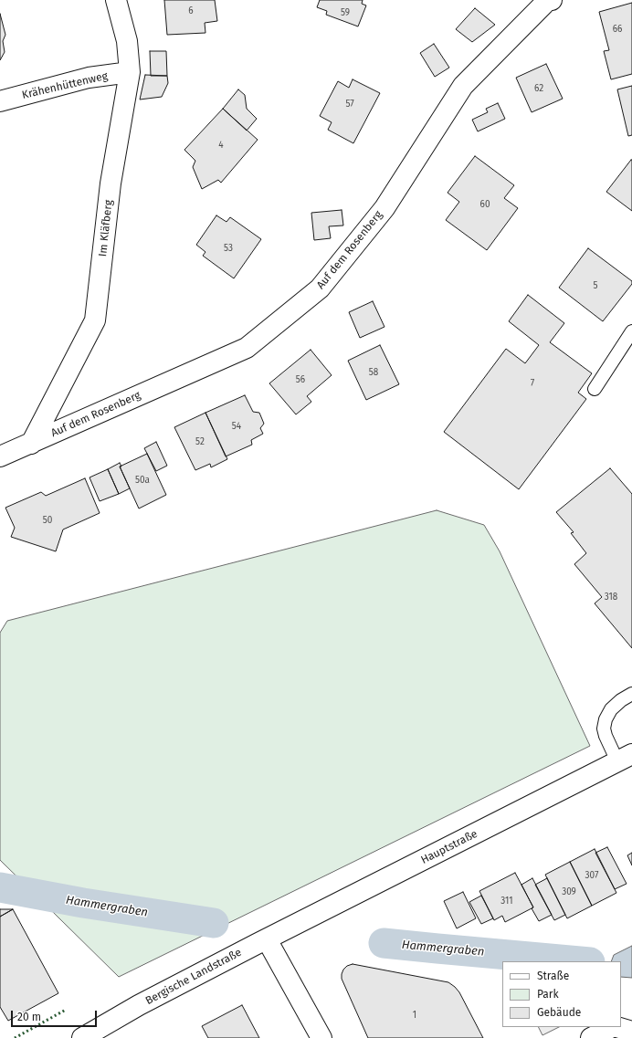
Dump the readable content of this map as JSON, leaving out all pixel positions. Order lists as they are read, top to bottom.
{
  "streets": {
    "street": [
      "Krähenhüttenweg",
      "Im Kläfberg",
      "Auf dem Rosenberg",
      "Hauptstraße",
      "Bergische Landstraße"
    ]
  },
  "crossings": [
    ["Krähenhüttenweg", "Im Kläfberg"],
    ["Im Kläfberg", "Auf dem Rosenberg"],
    ["Hauptstraße", "Bergische Landstraße"]
  ],
  "water": ["Hammergraben"],
  "house_numbers": [
    "6",
    "59",
    "66",
    "62",
    "57",
    "4",
    "60",
    "53",
    "5",
    "58",
    "56",
    "7",
    "54",
    "52",
    "50a",
    "50",
    "318",
    "307",
    "309",
    "311",
    "1"
  ],
  "legend": ["Straße", "Park", "Gebäude"],
  "scale_bar": "20 m"
}
